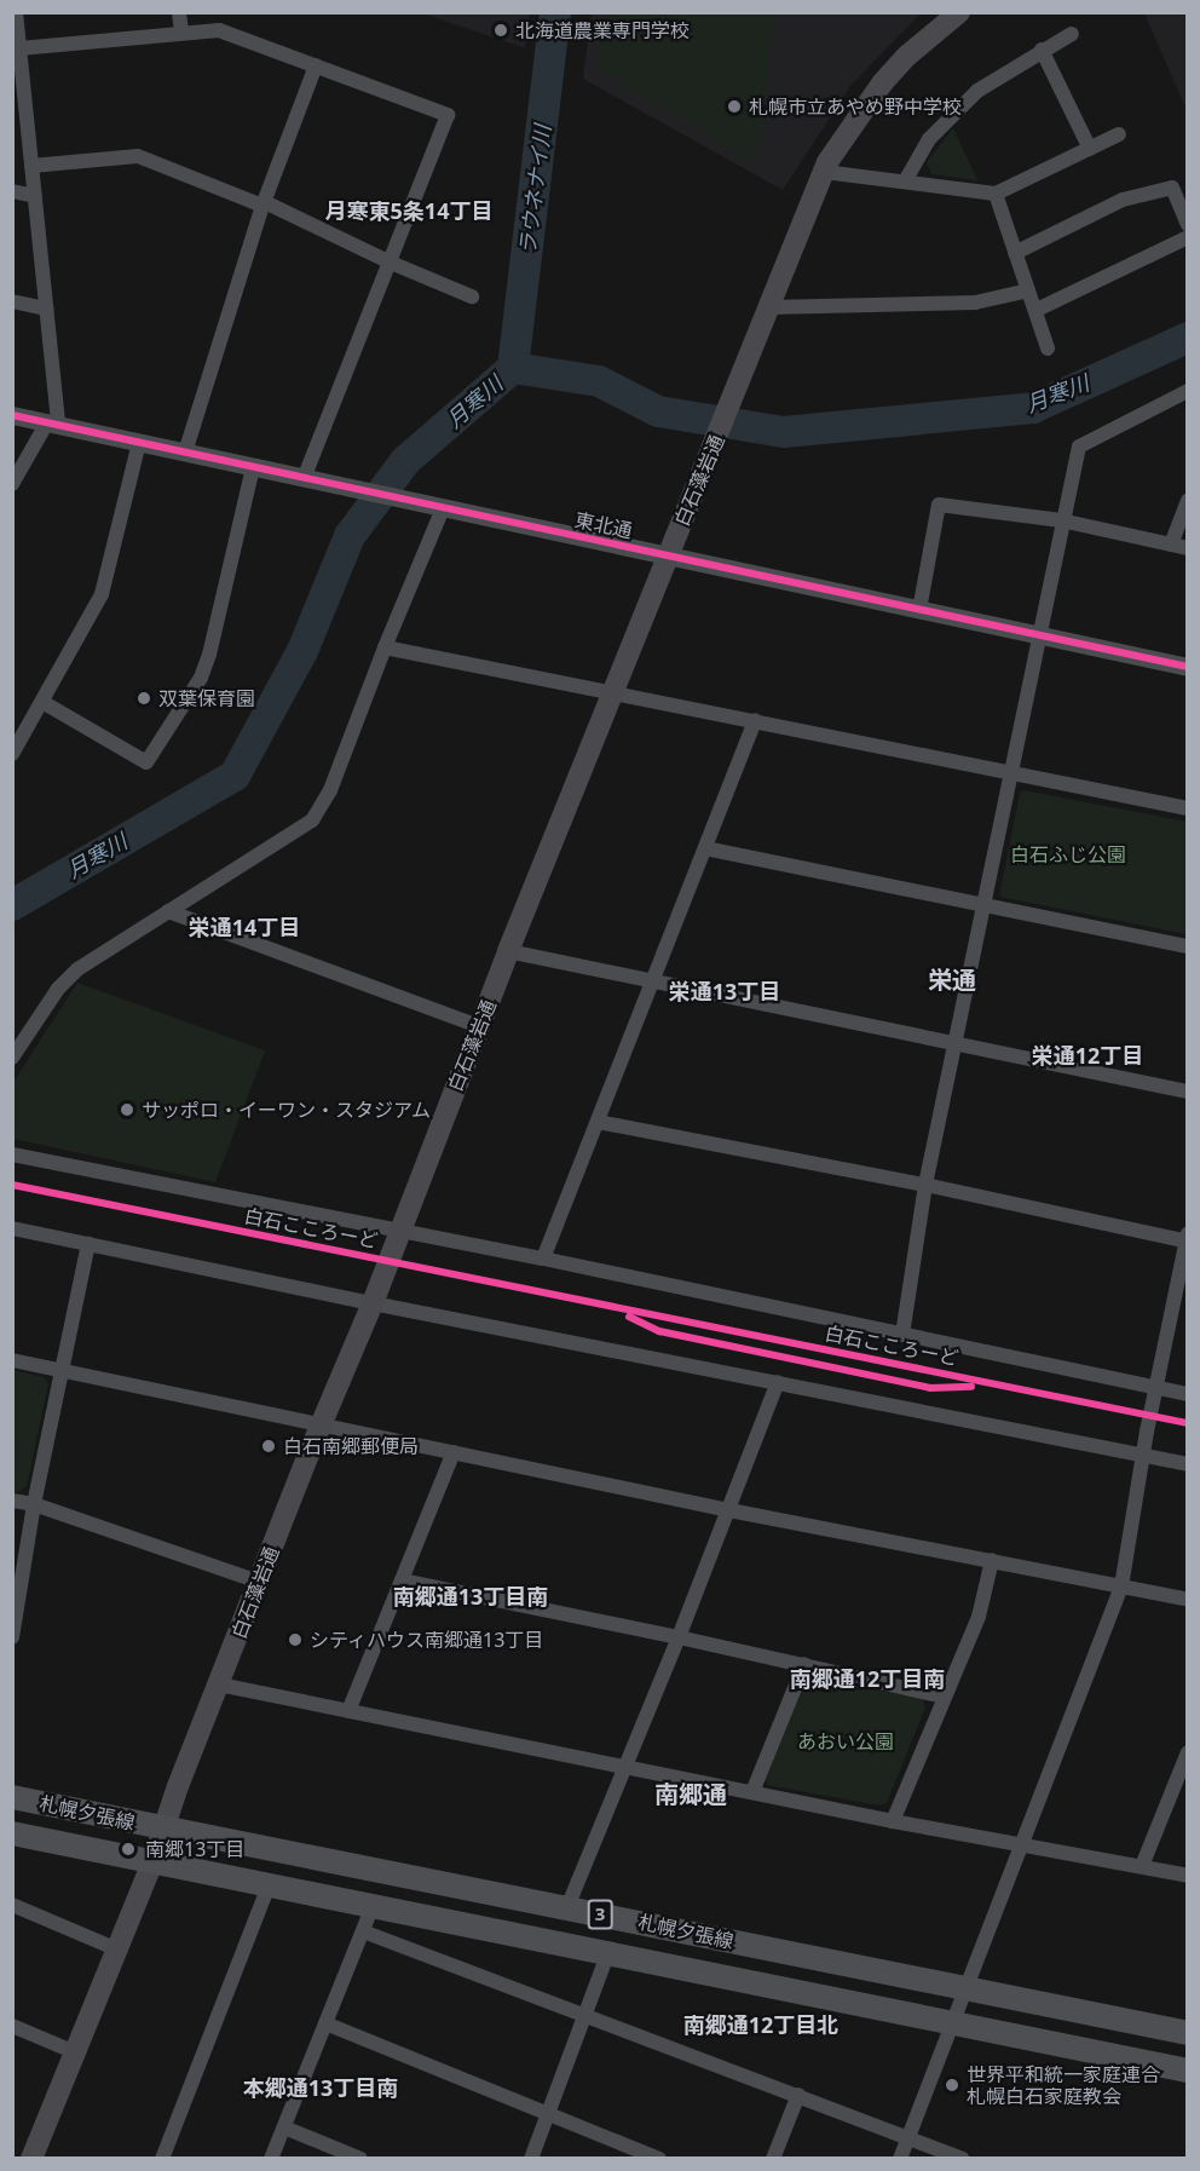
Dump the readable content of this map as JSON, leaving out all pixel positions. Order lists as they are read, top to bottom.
{
  "streets": {
    "main road": ["白石藻岩通", "札幌夕張線", "3"],
    "street": ["東北通"],
    "cycle path": ["白石こころーど"]
  },
  "crossings": [
    ["白石藻岩通", "東北通"],
    ["白石藻岩通", "札幌夕張線"]
  ],
  "districts": [
    "月寒東5条14丁目",
    "栄通14丁目",
    "栄通",
    "栄通13丁目",
    "栄通12丁目",
    "南郷通13丁目南",
    "南郷通12丁目南",
    "南郷通",
    "南郷通12丁目北",
    "本郷通13丁目南"
  ],
  "water": ["ラウネナイ川", "月寒川"],
  "parks": ["白石ふじ公園", "あおい公園"],
  "places": [
    "北海道農業専門学校",
    "札幌市立あやめ野中学校",
    "双葉保育園",
    "サッポロ・イーワン・スタジアム",
    "白石南郷郵便局",
    "シティハウス南郷通13丁目",
    "南郷13丁目",
    "世界平和統一家庭連合 札幌白石家庭教会"
  ]
}
